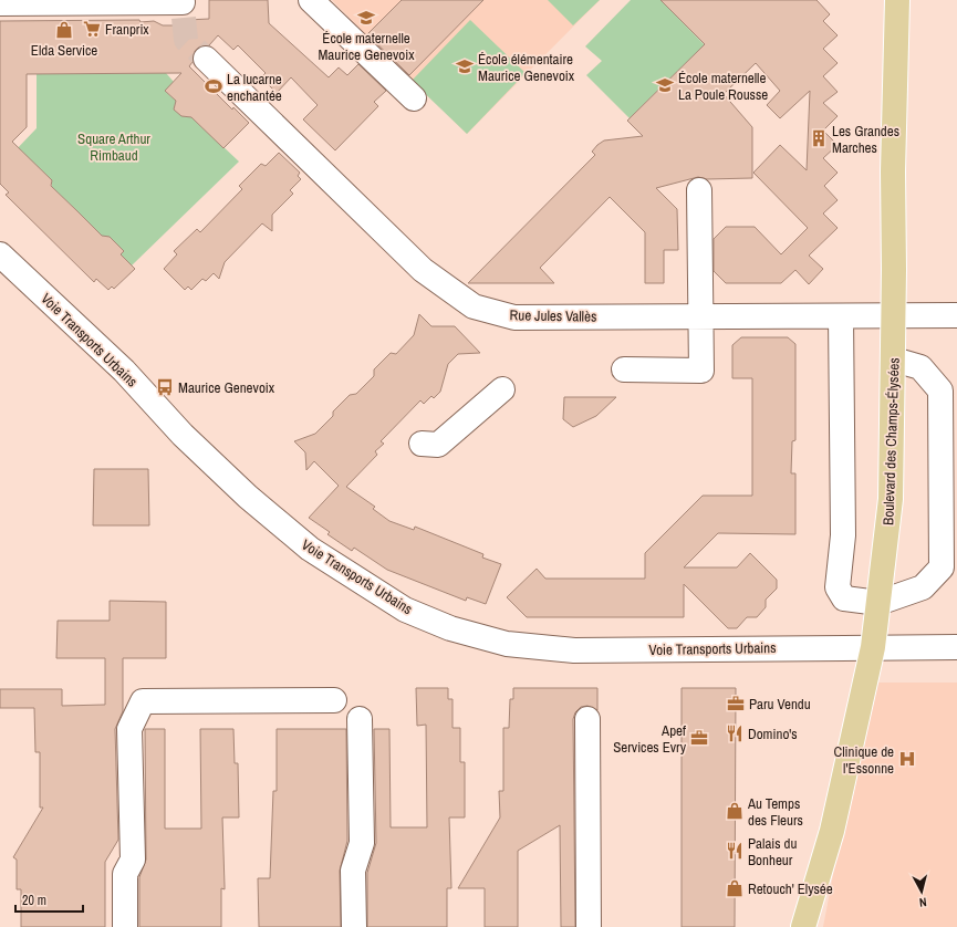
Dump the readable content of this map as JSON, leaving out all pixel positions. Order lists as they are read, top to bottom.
{
  "streets": {
    "main road": ["Boulevard des Champs-Élysées"],
    "street": ["Rue Jules Vallès", "Voie Transports Urbains"]
  },
  "crossings": [
    ["Rue Jules Vallès", "Boulevard des Champs-Élysées"],
    ["Voie Transports Urbains", "Boulevard des Champs-Élysées"]
  ],
  "parks": ["Square Arthur Rimbaud"],
  "places": {
    "school or university": ["École maternelle Maurice Genevoix", "École élémentaire Maurice Genevoix", "École maternelle La Poule Rousse"],
    "supermarket": ["Franprix"],
    "shop": ["Elda Service", "Au Temps des Fleurs", "Retouch' Elysée"],
    "sports": ["La lucarne enchantée"],
    "building": ["Les Grandes Marches"],
    "bus stop": ["Maurice Genevoix"],
    "office": ["Paru Vendu", "Apef Services Evry"],
    "restaurant": ["Domino's", "Palais du Bonheur"],
    "hospital": ["Clinique de l'Essonne"]
  },
  "scale_bar": "20 m",
  "north": "bottom"
}
